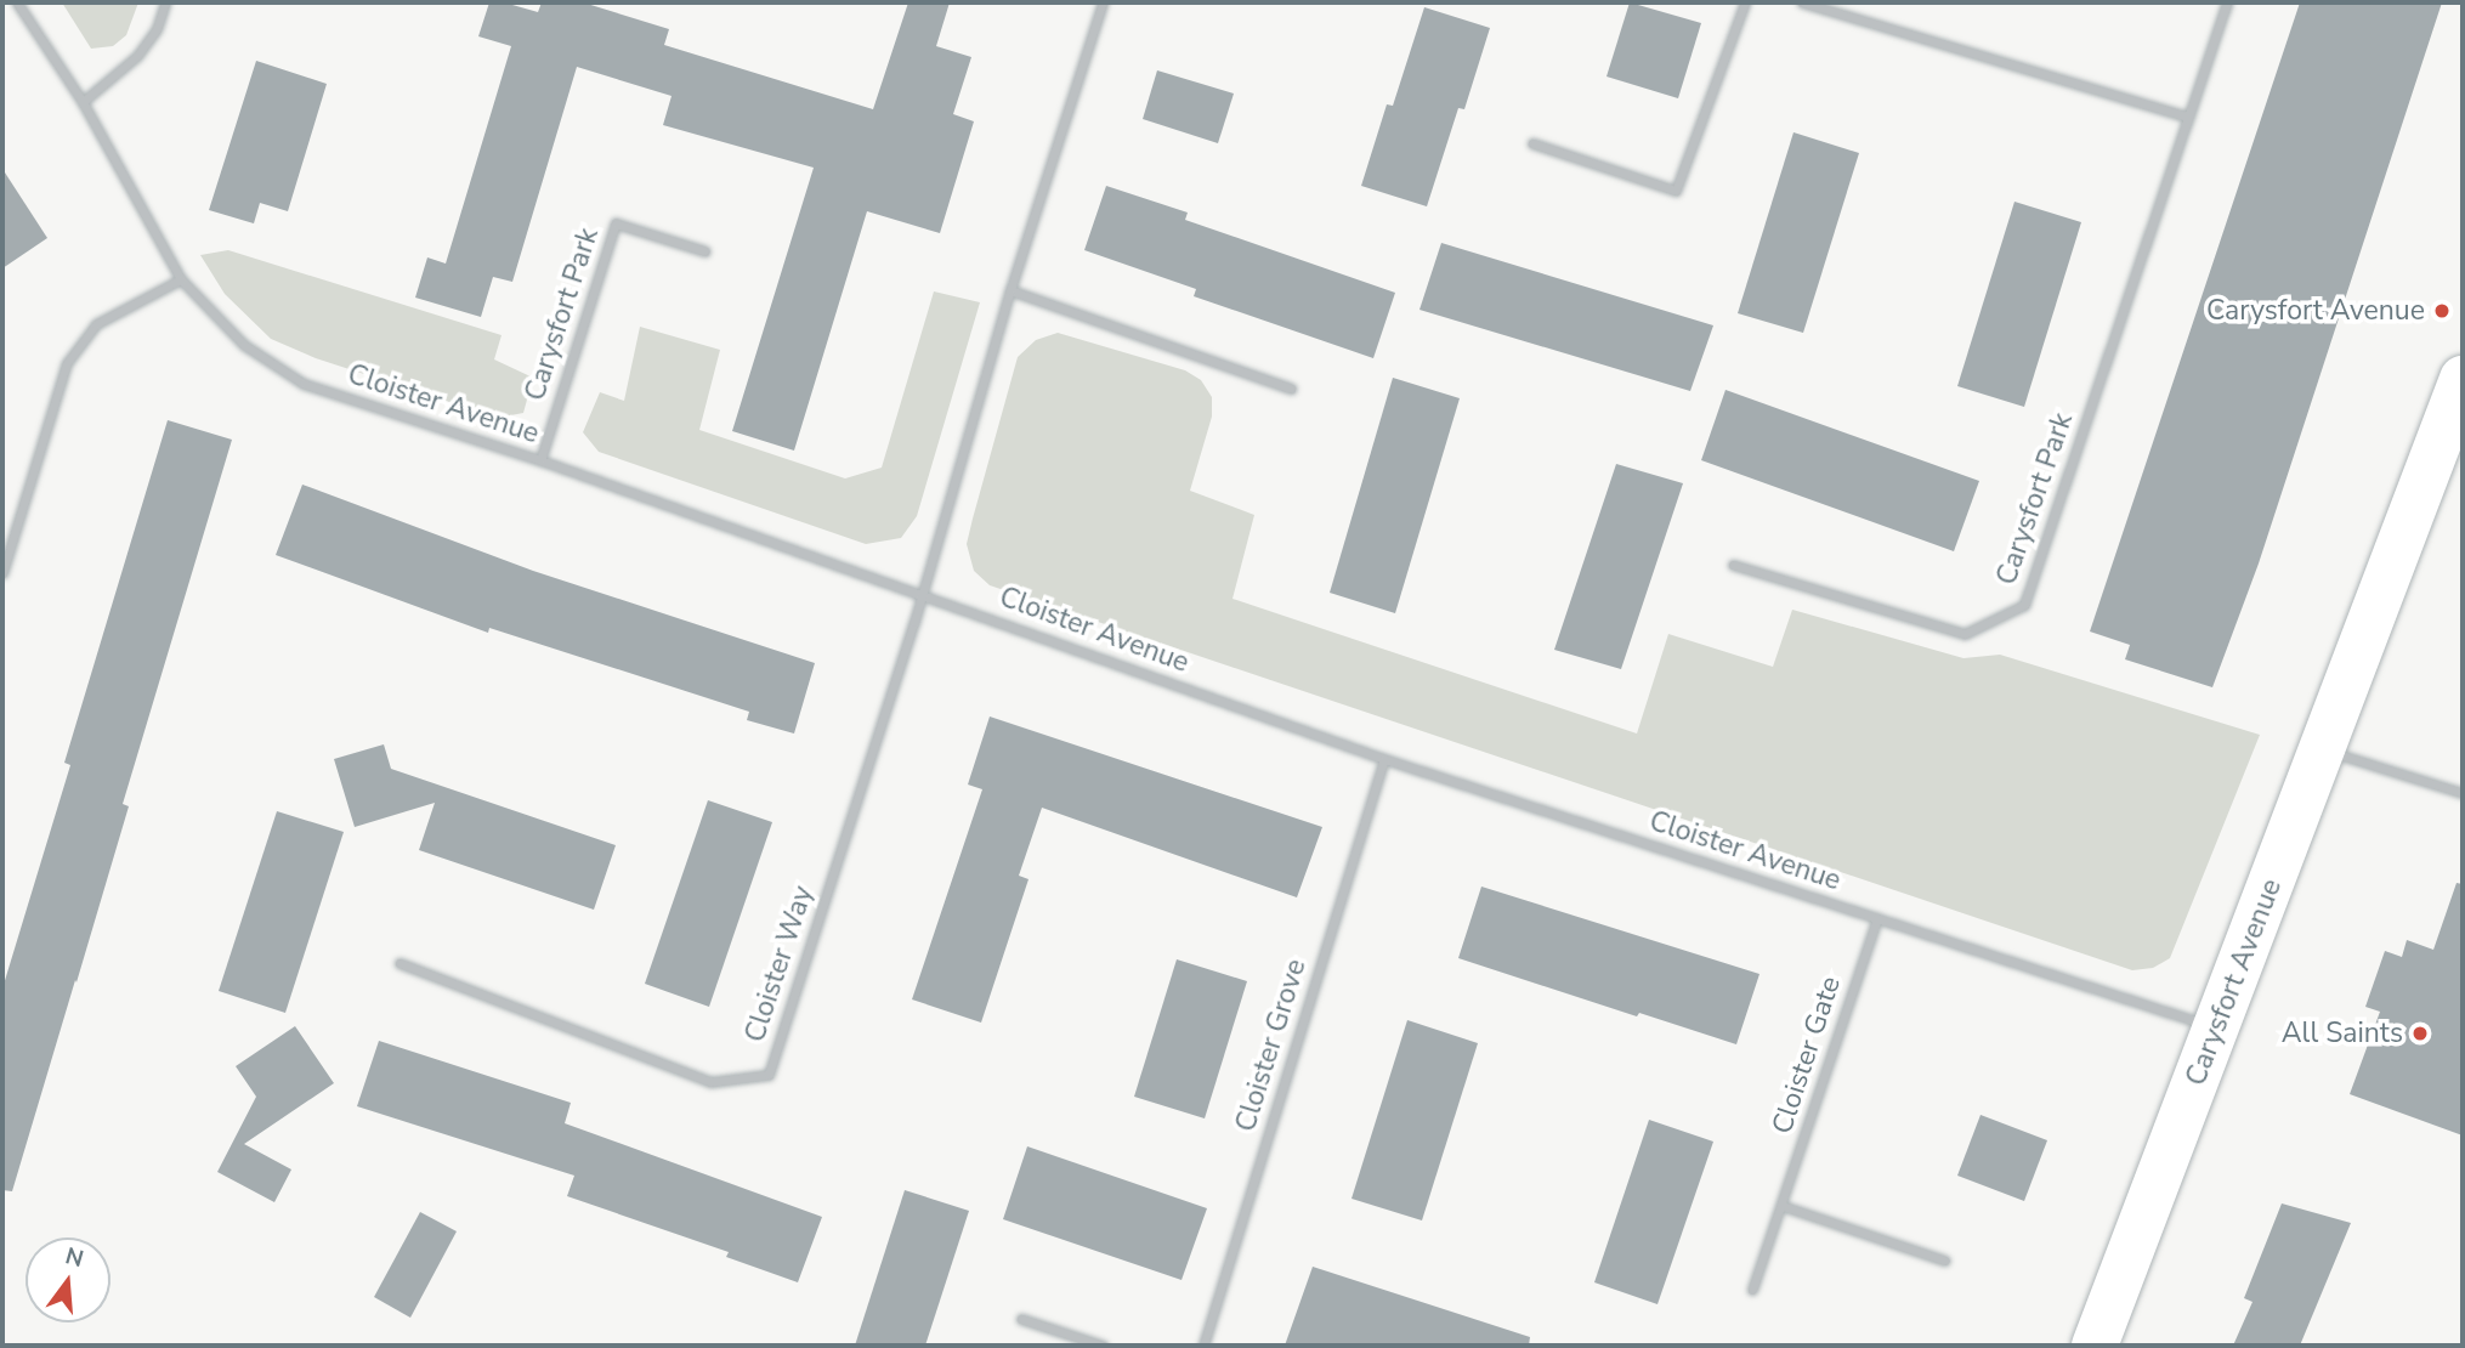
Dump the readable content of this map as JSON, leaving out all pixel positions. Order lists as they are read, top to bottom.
{
  "streets": {
    "main road": ["Carysfort Avenue"],
    "street": [
      "Carysfort Park",
      "Cloister Avenue",
      "Cloister Way",
      "Cloister Grove",
      "Cloister Gate"
    ]
  },
  "crossings": [
    ["Carysfort Park", "Cloister Avenue"],
    ["Cloister Avenue", "Cloister Way"],
    ["Cloister Avenue", "Carysfort Avenue"],
    ["Cloister Avenue", "Cloister Grove"],
    ["Cloister Avenue", "Cloister Gate"]
  ],
  "places": ["Carysfort Avenue", "All Saints"],
  "north": "top"
}
